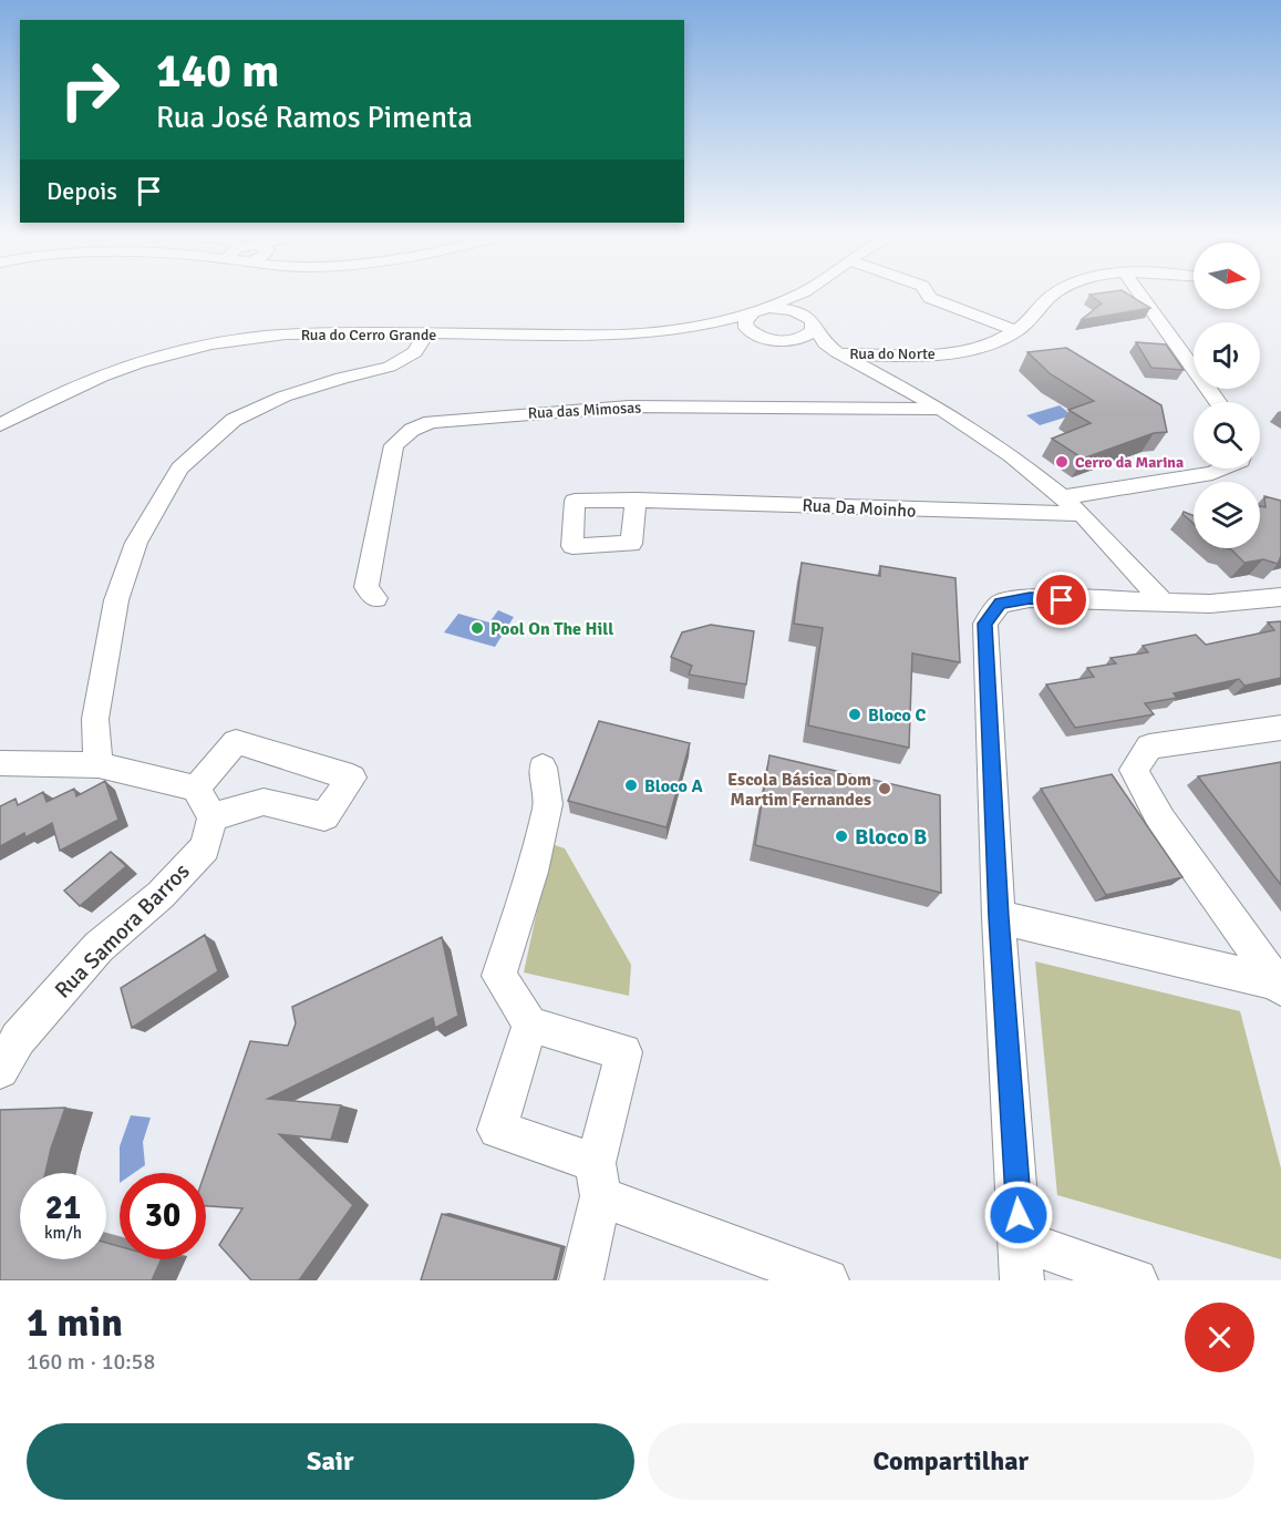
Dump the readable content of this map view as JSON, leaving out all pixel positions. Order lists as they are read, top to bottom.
{
  "streets": {
    "street": [
      "Rua do Cerro Grande",
      "Rua do Norte",
      "Rua das Mimosas",
      "Rua Da Moinho",
      "Rua Samora Barros"
    ]
  },
  "places": [
    "Cerro da Marina",
    "Pool On The Hill",
    "Bloco C",
    "Bloco A",
    "Escola Básica Dom Martim Fernandes",
    "Bloco B"
  ],
  "north": "right",
  "page": {
    "turn": ["140 m", "Rua José Ramos Pimenta"],
    "then": "Depois",
    "speed": "21 km/h",
    "limit": "30",
    "heading": ["1 min", "160 m · 10:58"],
    "buttons": ["Sair", "Compartilhar"]
  }
}
